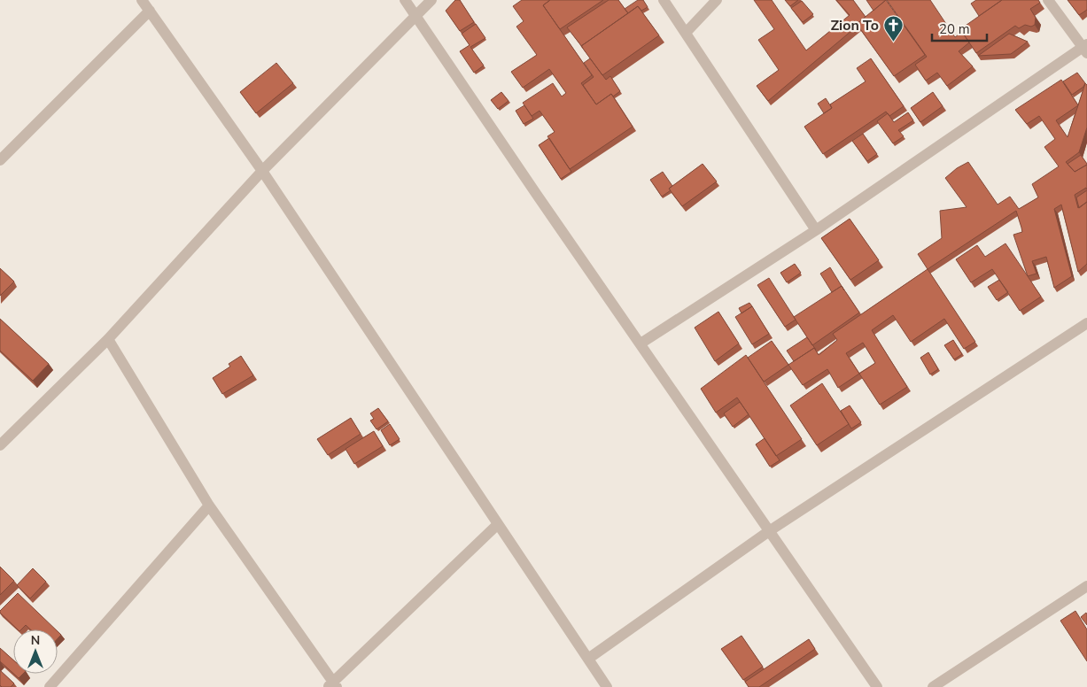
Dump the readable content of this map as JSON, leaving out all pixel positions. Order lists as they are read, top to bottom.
{
  "places": {
    "church": ["Zion To"]
  },
  "scale_bar": "20 m",
  "north": "top"
}
